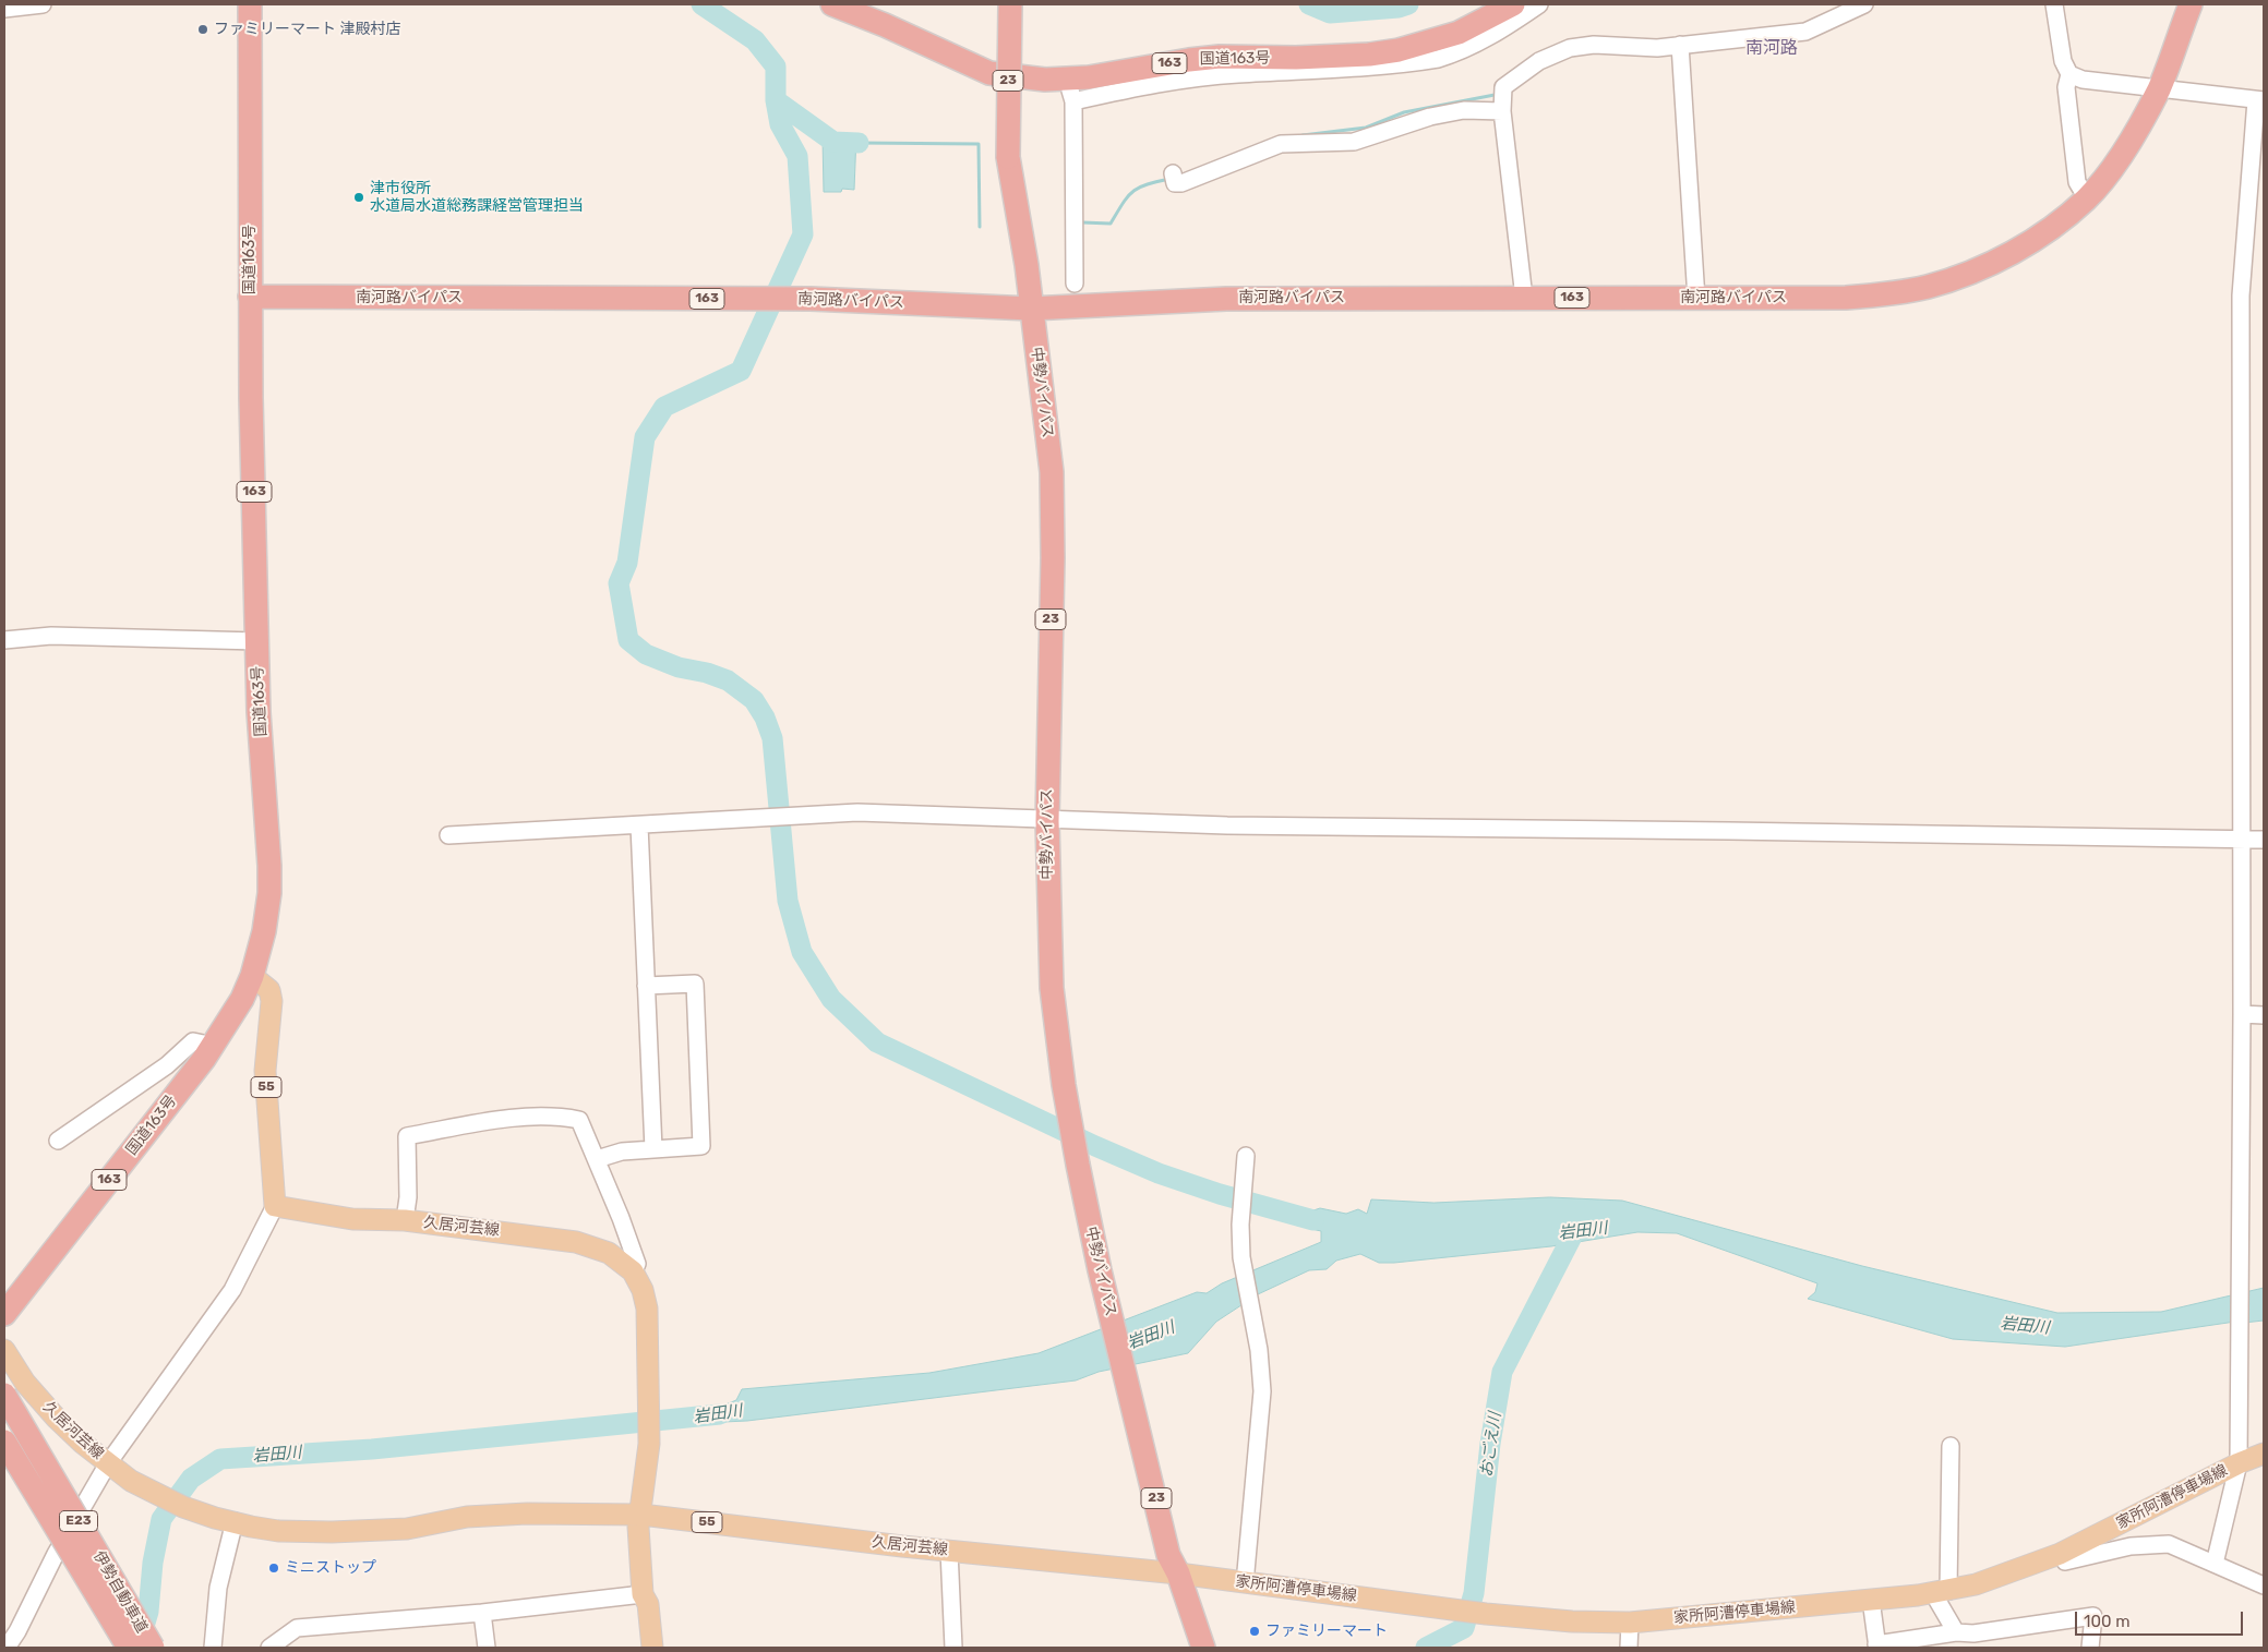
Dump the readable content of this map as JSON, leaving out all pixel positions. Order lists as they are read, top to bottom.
{
  "streets": {
    "highway": [
      "国道163号",
      "163",
      "23",
      "南河路バイパス",
      "中勢バイパス",
      "E23",
      "伊勢自動車道"
    ],
    "main road": ["55", "久居河芸線", "家所阿漕停車場線"]
  },
  "crossings": [
    ["国道163号", "南河路バイパス"],
    ["国道163号", "55"],
    ["南河路バイパス", "中勢バイパス"],
    ["中勢バイパス", "久居河芸線"],
    ["中勢バイパス", "家所阿漕停車場線"],
    ["55", "久居河芸線"],
    ["久居河芸線", "家所阿漕停車場線"]
  ],
  "districts": ["南河路"],
  "water": ["岩田川", "おごえ川"],
  "places": [
    "ファミリーマート 津殿村店",
    "津市役所 水道局水道総務課経営管理担当",
    "ミニストップ",
    "ファミリーマート"
  ],
  "scale_bar": "100 m"
}
